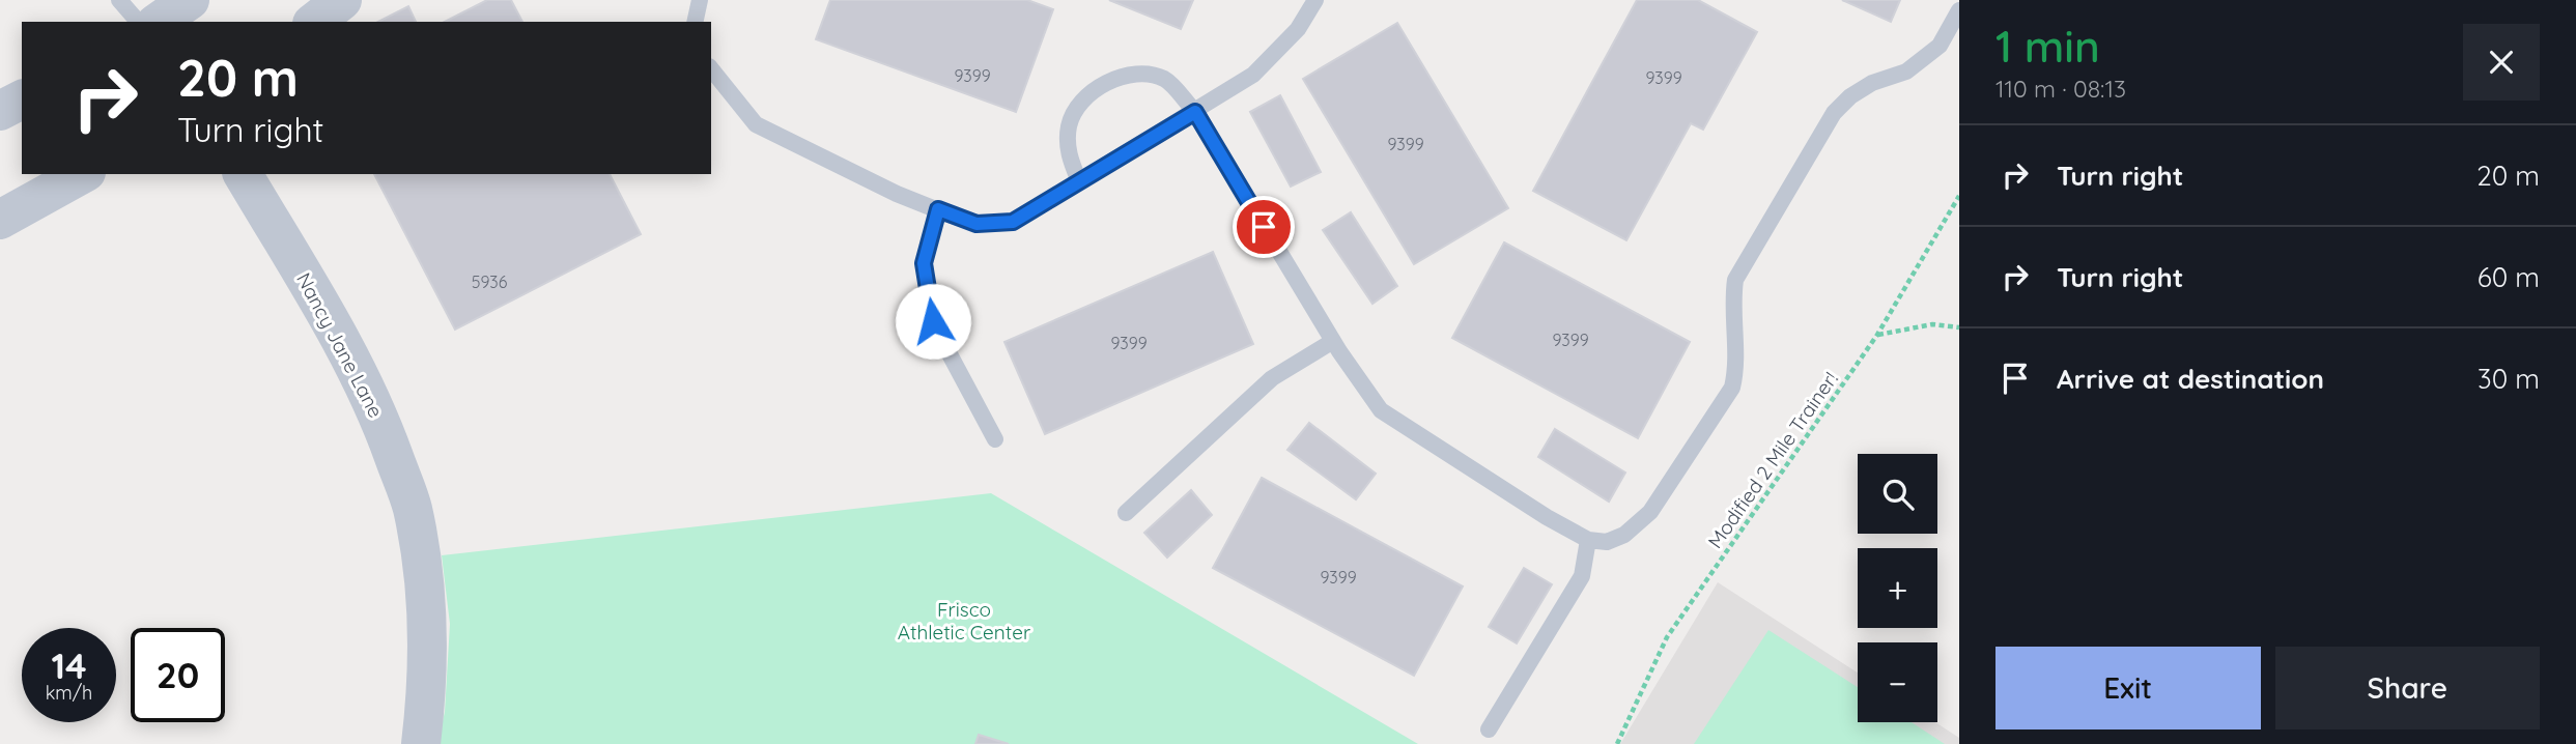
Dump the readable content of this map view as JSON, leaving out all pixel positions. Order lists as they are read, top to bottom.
{
  "streets": {
    "street": ["Nancy Jane Lane"],
    "path": ["Modified 2 Mile Trainer!"]
  },
  "parks": ["Frisco Athletic Center"],
  "house_numbers": [
    "9399",
    "9399",
    "9399",
    "5936",
    "9399",
    "9399",
    "9399"
  ],
  "page": {
    "heading": ["1 min", "110 m · 08:13"],
    "turn": ["20 m", "Turn right"],
    "list": [
      {
        "name": "Turn right",
        "value": "20 m"
      },
      {
        "name": "Turn right",
        "value": "60 m"
      },
      {
        "name": "Arrive at destination",
        "value": "30 m"
      }
    ],
    "map_buttons": ["+", "−"],
    "speed": "14 km/h",
    "limit": "20",
    "buttons": ["Exit", "Share"]
  }
}
